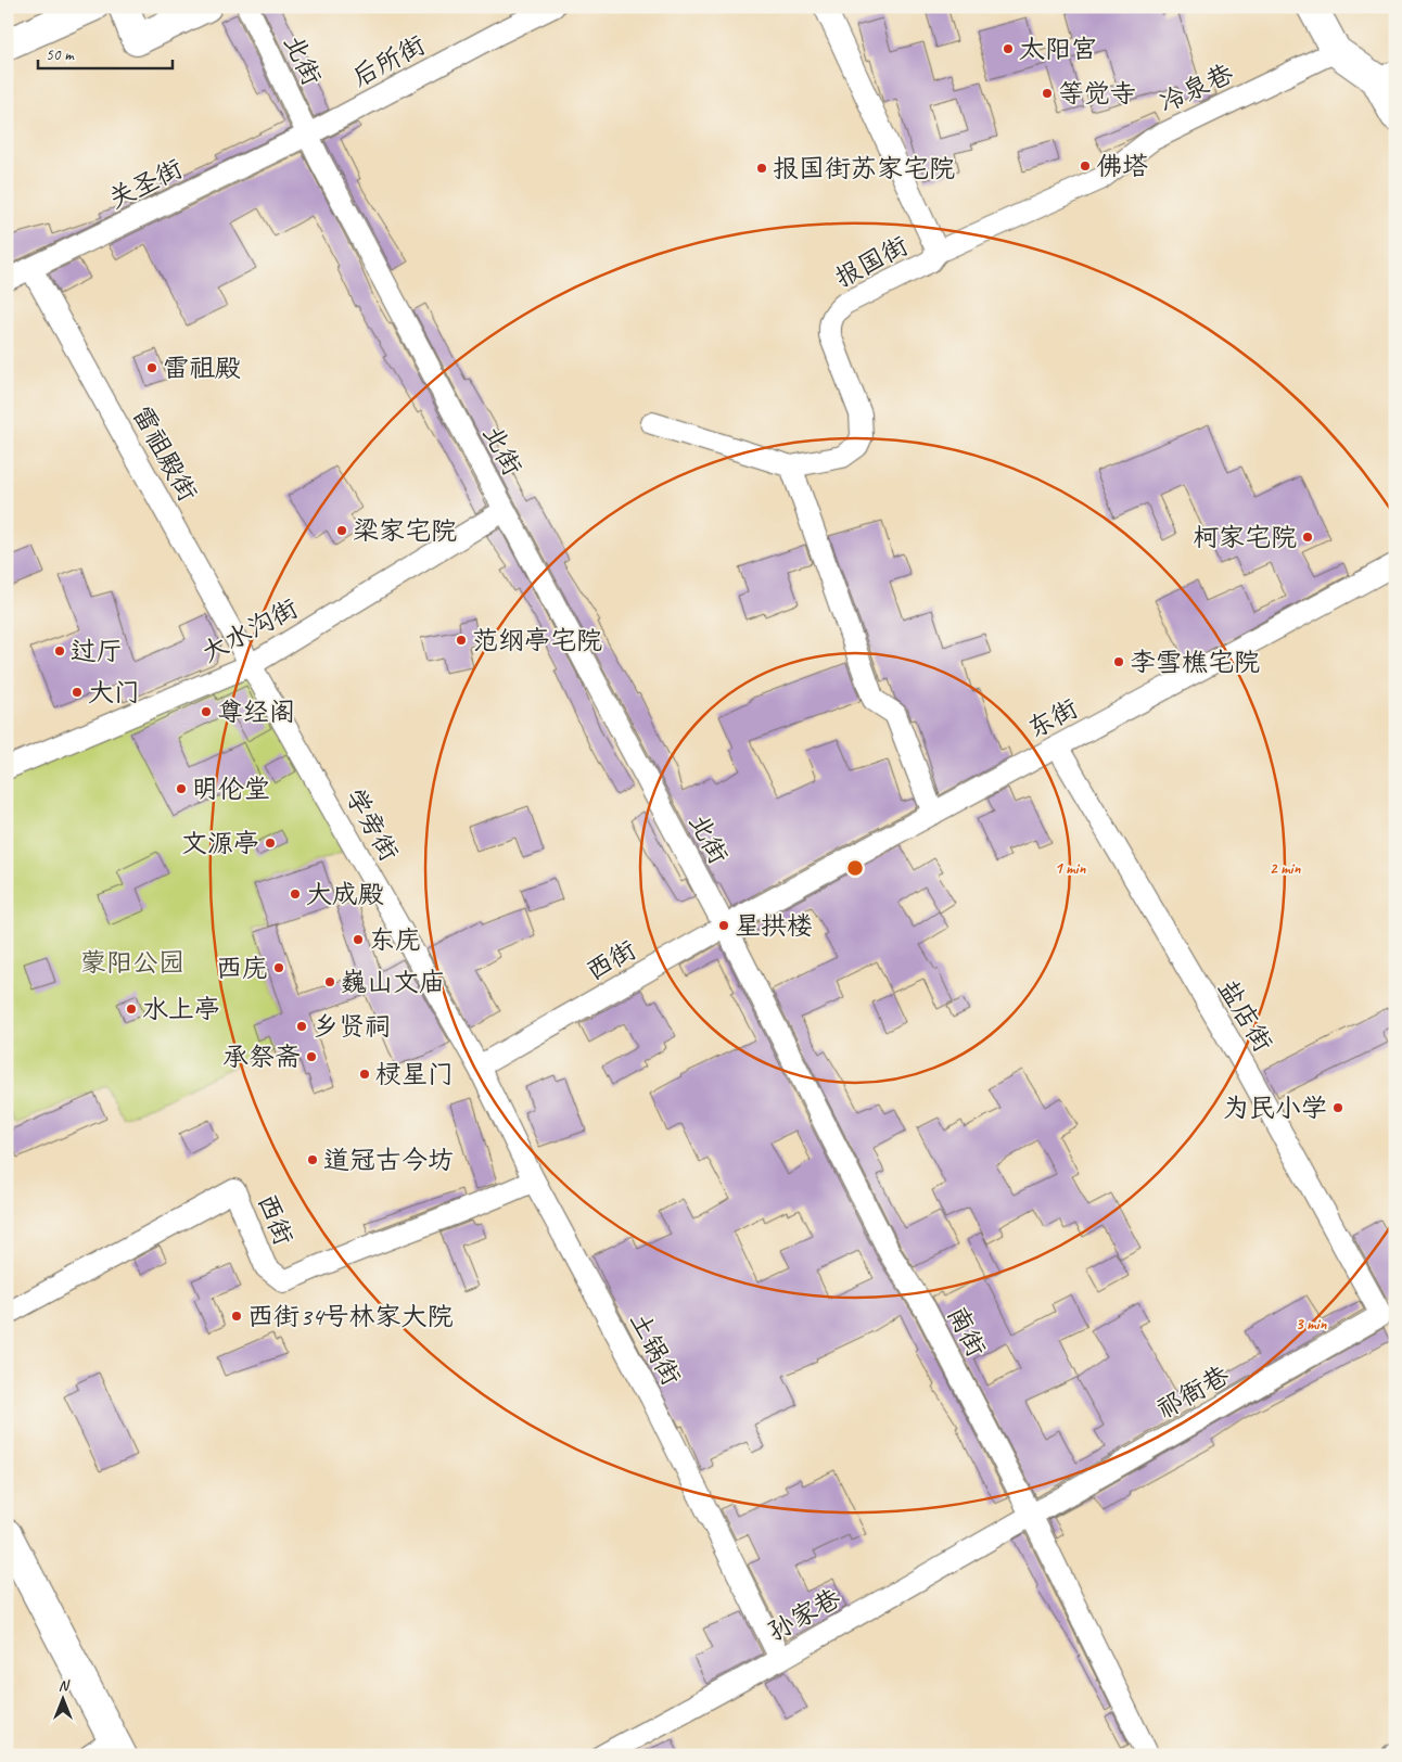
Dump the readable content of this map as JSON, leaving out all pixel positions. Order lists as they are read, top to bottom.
{
  "streets": {
    "street": [
      "北街",
      "后所街",
      "冷泉巷",
      "关圣街",
      "报国街",
      "雷祖殿街",
      "大水沟街",
      "东街",
      "学旁街",
      "西街",
      "盐店街",
      "南街",
      "土锅街",
      "祁衙巷",
      "孙家巷"
    ]
  },
  "crossings": [
    ["北街", "后所街"],
    ["北街", "关圣街"],
    ["北街", "大水沟街"],
    ["北街", "东街"],
    ["北街", "西街"],
    ["北街", "南街"],
    ["后所街", "关圣街"],
    ["冷泉巷", "报国街"],
    ["关圣街", "雷祖殿街"],
    ["雷祖殿街", "大水沟街"],
    ["雷祖殿街", "学旁街"],
    ["大水沟街", "学旁街"],
    ["东街", "西街"],
    ["东街", "盐店街"],
    ["东街", "南街"],
    ["学旁街", "西街"],
    ["学旁街", "土锅街"],
    ["西街", "南街"],
    ["西街", "土锅街"],
    ["盐店街", "祁衙巷"],
    ["南街", "祁衙巷"],
    ["南街", "孙家巷"],
    ["土锅街", "孙家巷"],
    ["祁衙巷", "孙家巷"]
  ],
  "parks": ["蒙阳公园"],
  "places": [
    "太阳宫",
    "等觉寺",
    "佛塔",
    "报国街苏家宅院",
    "雷祖殿",
    "梁家宅院",
    "柯家宅院",
    "范纲亭宅院",
    "过厅",
    "李雪樵宅院",
    "大门",
    "尊经阁",
    "明伦堂",
    "文源亭",
    "大成殿",
    "星拱楼",
    "东庑",
    "西庑",
    "巍山文庙",
    "水上亭",
    "乡贤祠",
    "承祭斋",
    "棂星门",
    "为民小学",
    "道冠古今坊",
    "西街34号林家大院"
  ],
  "scale_bar": "50 m",
  "north": "top",
  "rings": ["1 min", "2 min", "3 min"]
}
